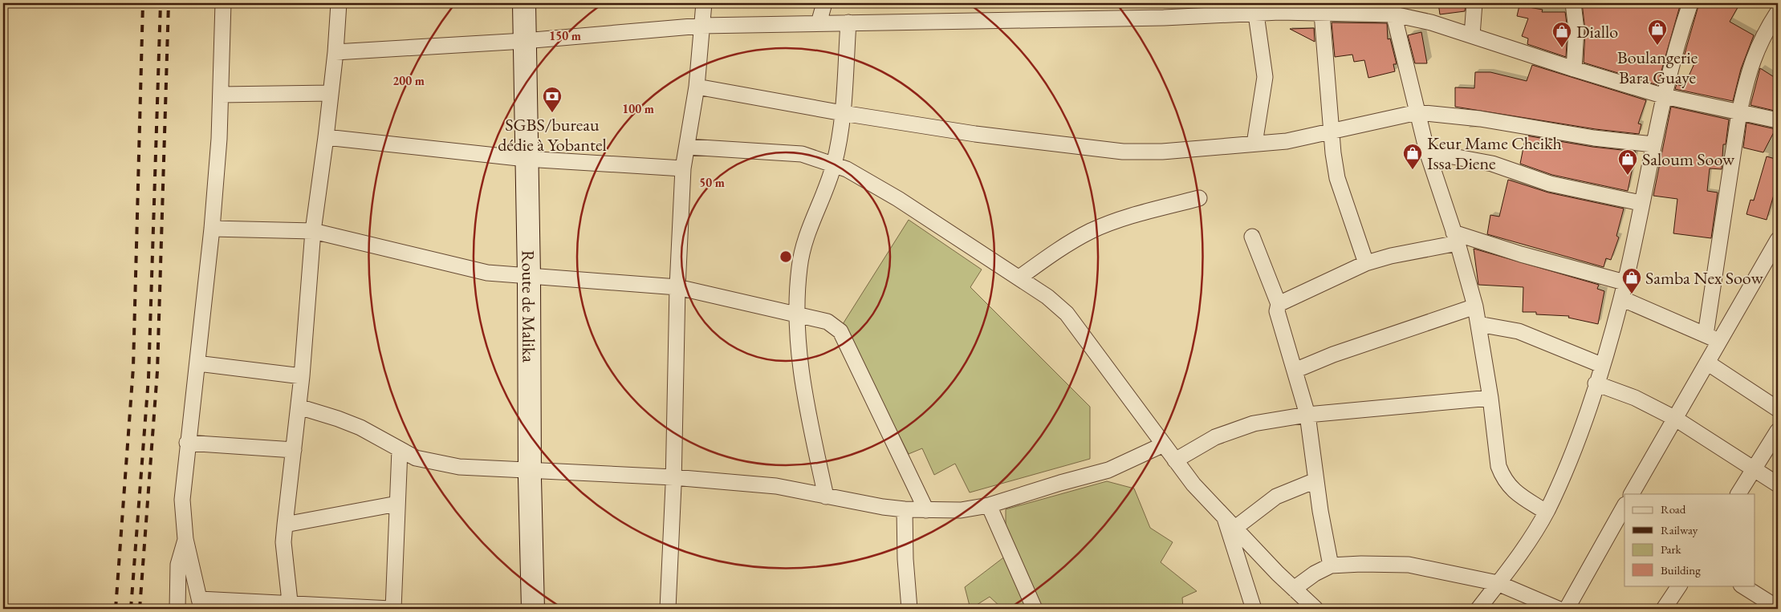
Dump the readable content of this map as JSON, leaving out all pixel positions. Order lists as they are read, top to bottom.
{
  "streets": {
    "main road": ["Route de Malika"]
  },
  "places": {
    "shop": [
      "Boulangerie Bara Guaye",
      "Diallo",
      "Keur Mame Cheikh Issa Diene",
      "Saloum Soow",
      "Samba Nex Soow"
    ],
    "bank": ["SGBS/bureau dédie à Yobantel"]
  },
  "legend": [
    "Road",
    "Railway",
    "Park",
    "Building"
  ],
  "rings": [
    "150 m",
    "200 m",
    "100 m",
    "50 m"
  ]
}
